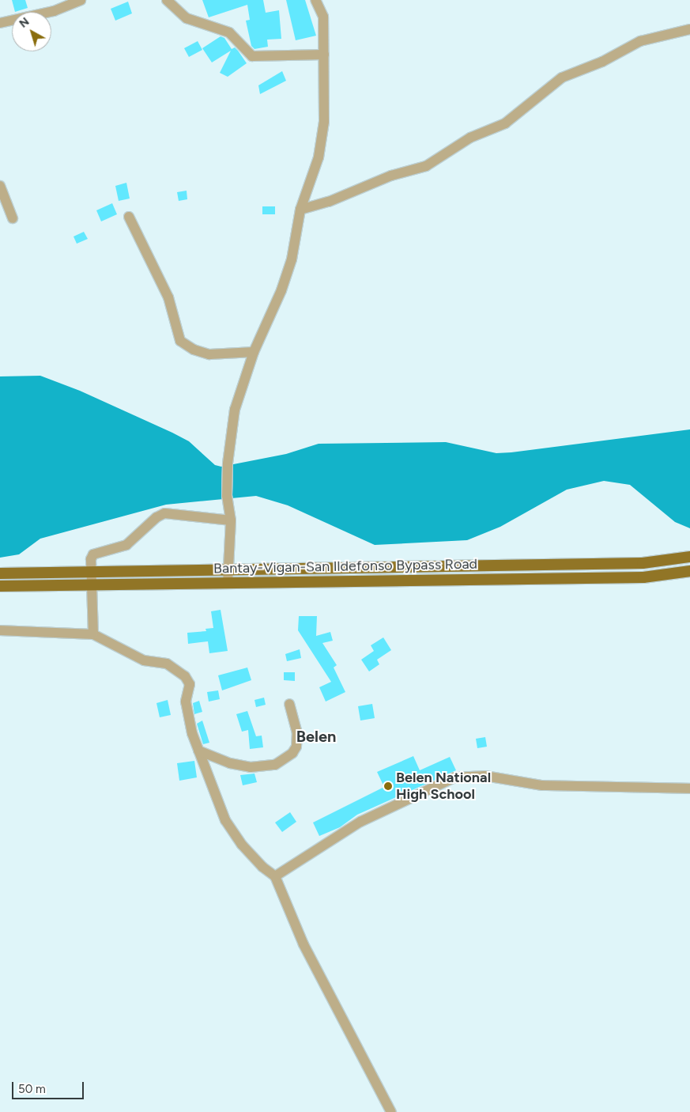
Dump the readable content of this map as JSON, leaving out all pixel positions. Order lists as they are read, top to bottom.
{
  "streets": {
    "main road": ["Bantay-Vigan-San Ildefonso Bypass Road"]
  },
  "districts": ["Belen"],
  "places": ["Belen National High School"],
  "scale_bar": "50 m",
  "north": "top left"
}
